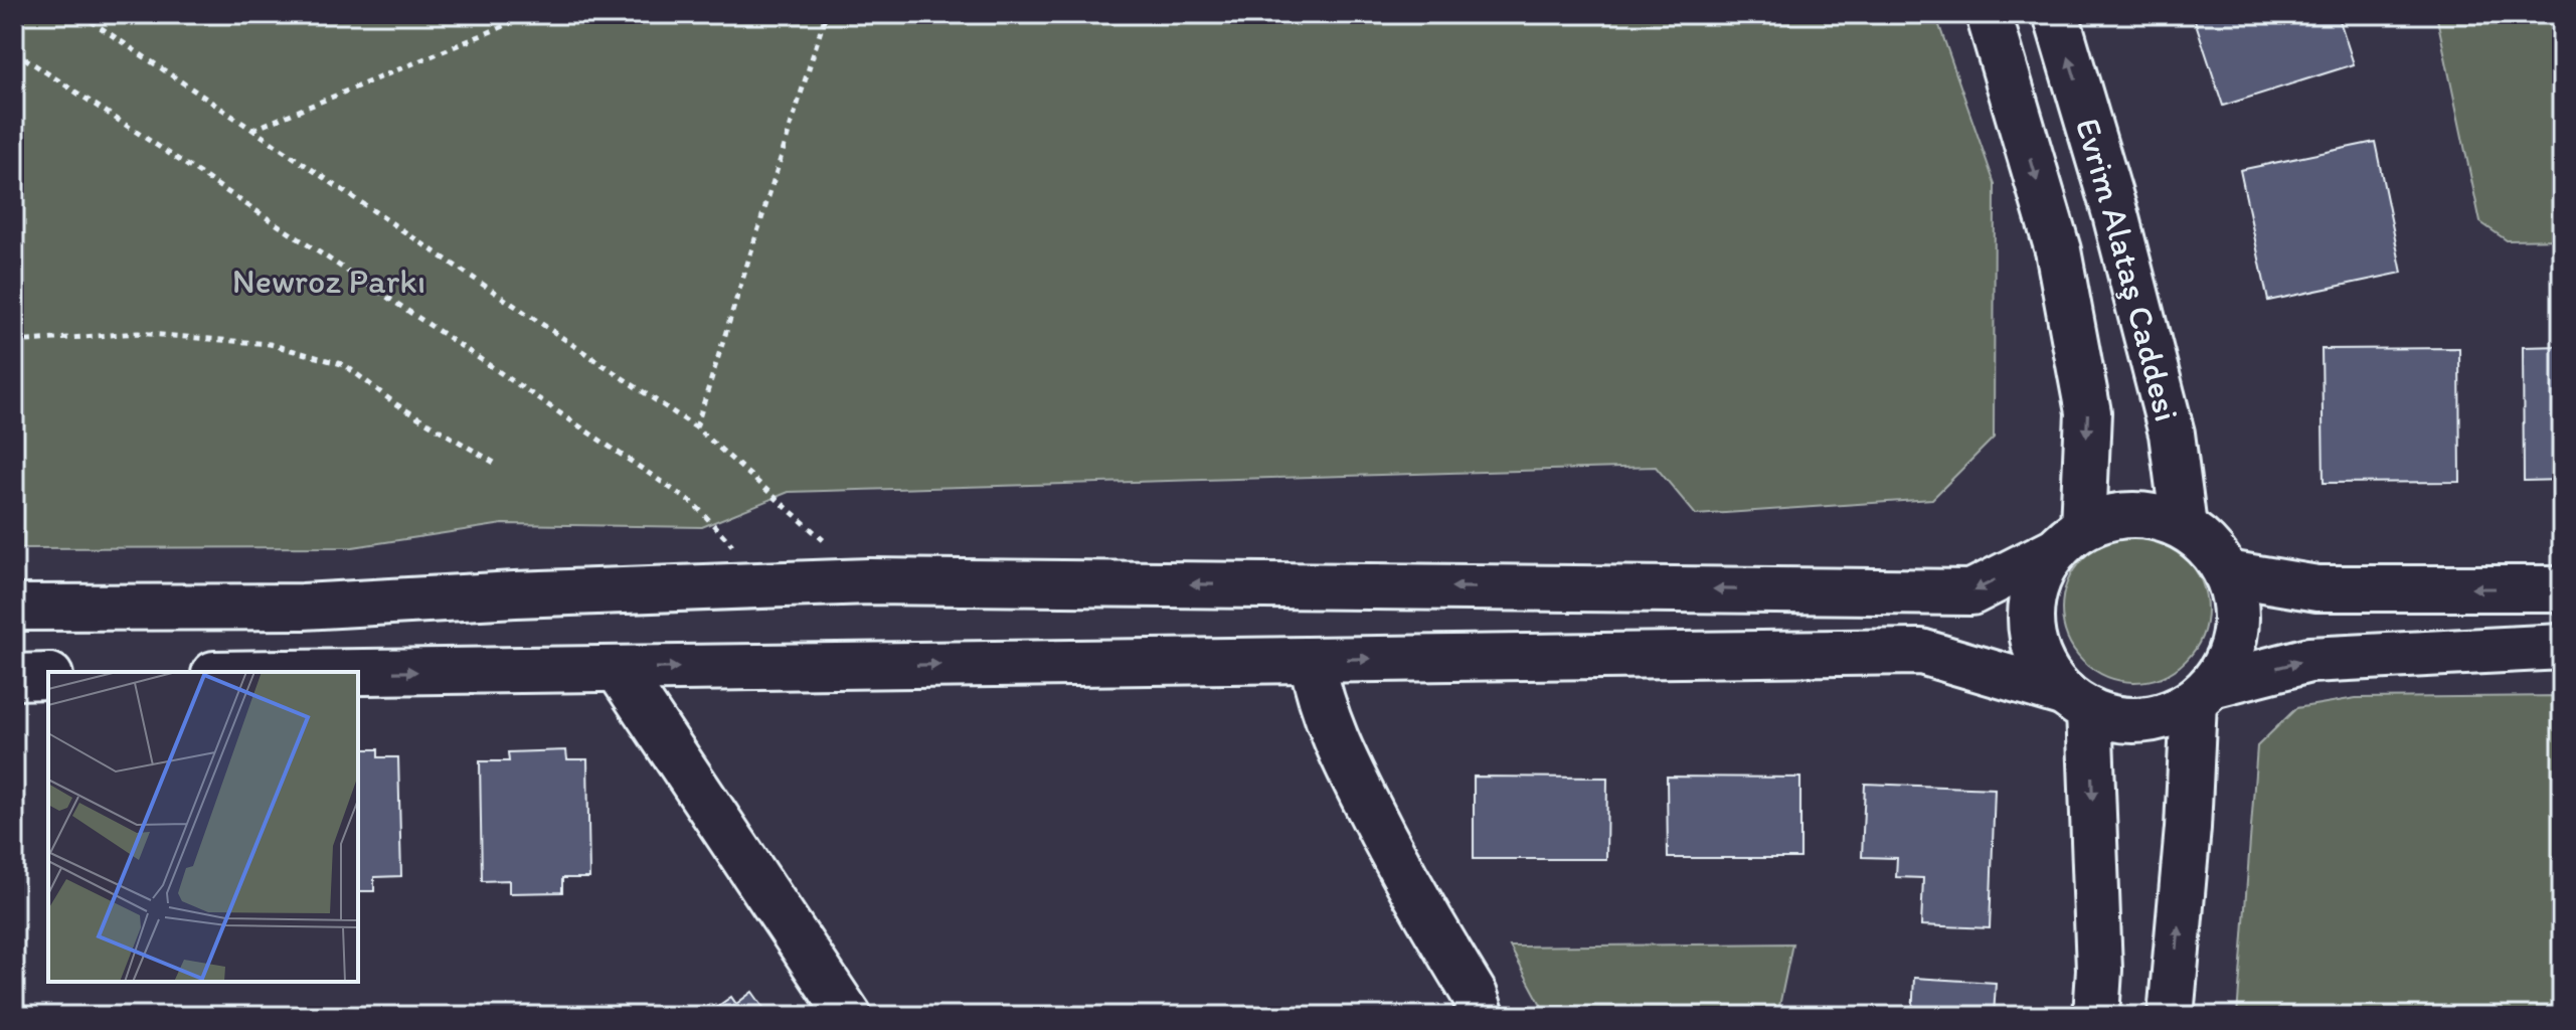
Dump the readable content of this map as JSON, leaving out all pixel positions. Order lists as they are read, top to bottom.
{
  "streets": {
    "main road": ["Evrim Alataş Caddesi"]
  },
  "parks": ["Newroz Parkı"]
}
